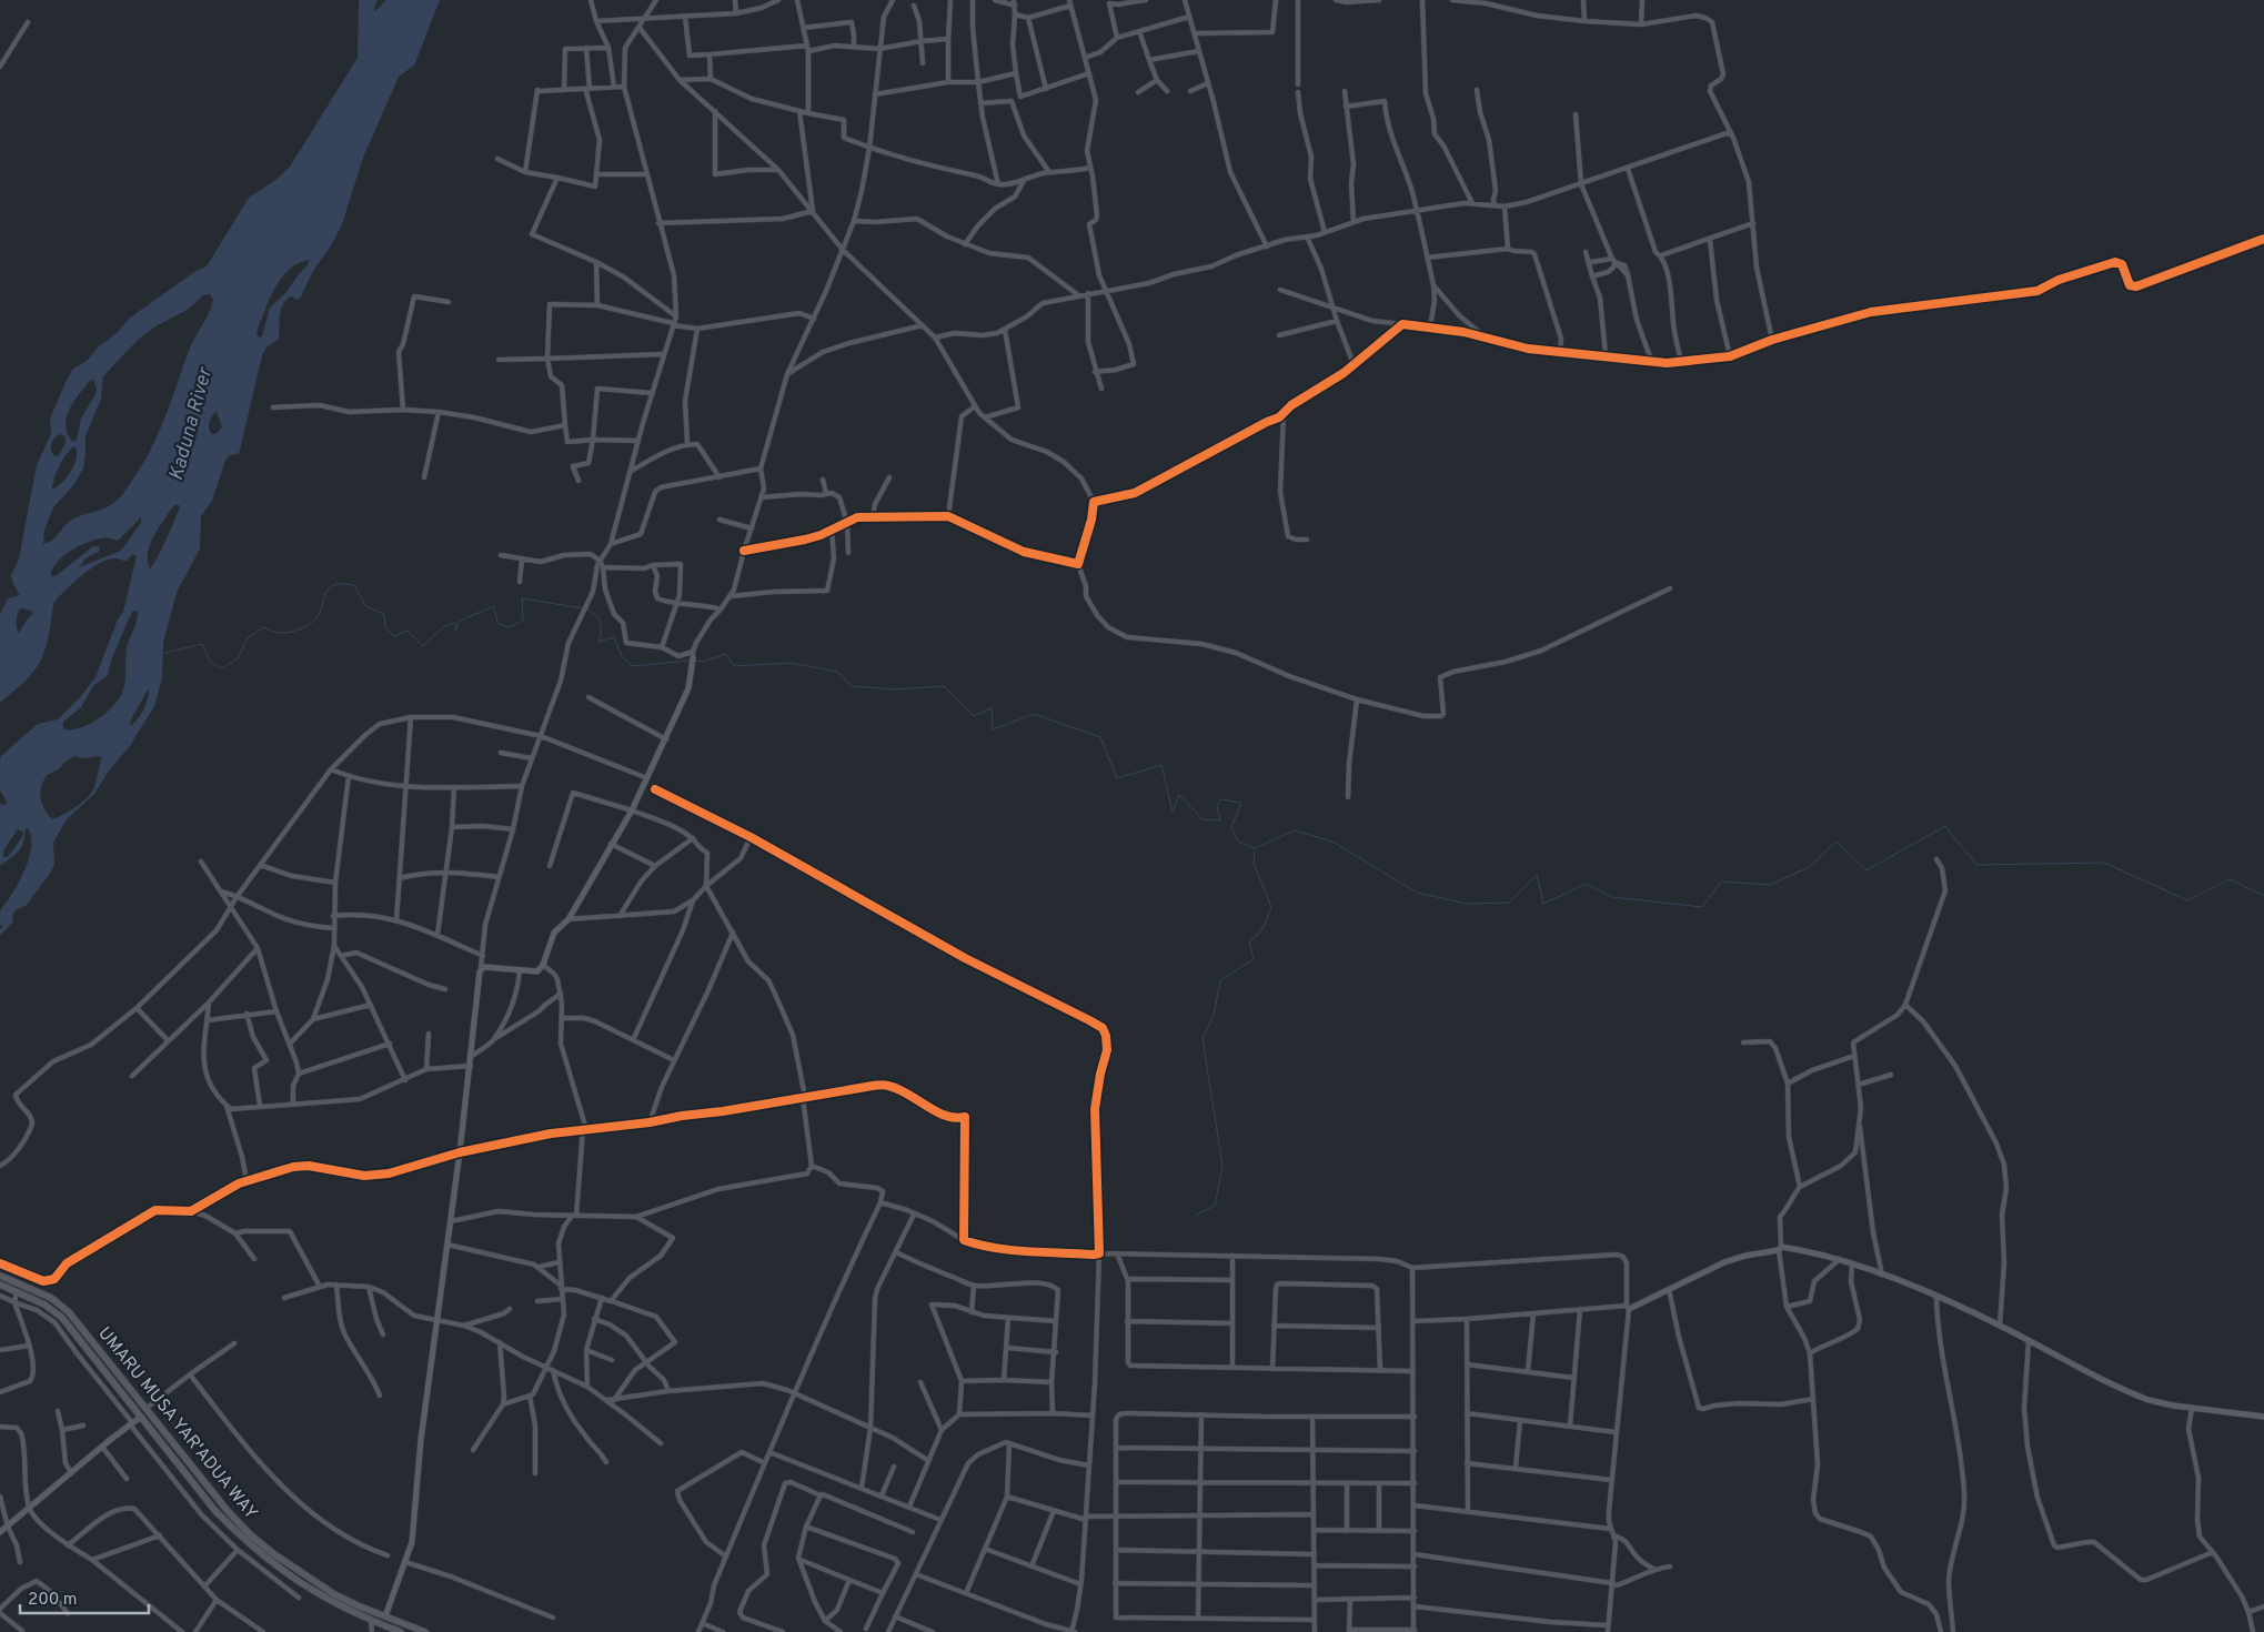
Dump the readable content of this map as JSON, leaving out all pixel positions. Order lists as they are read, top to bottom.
{
  "streets": {
    "main road": ["UMARU MUSA YAR'ADUA WAY"]
  },
  "water": ["Kaduna River"],
  "scale_bar": "200 m"
}
